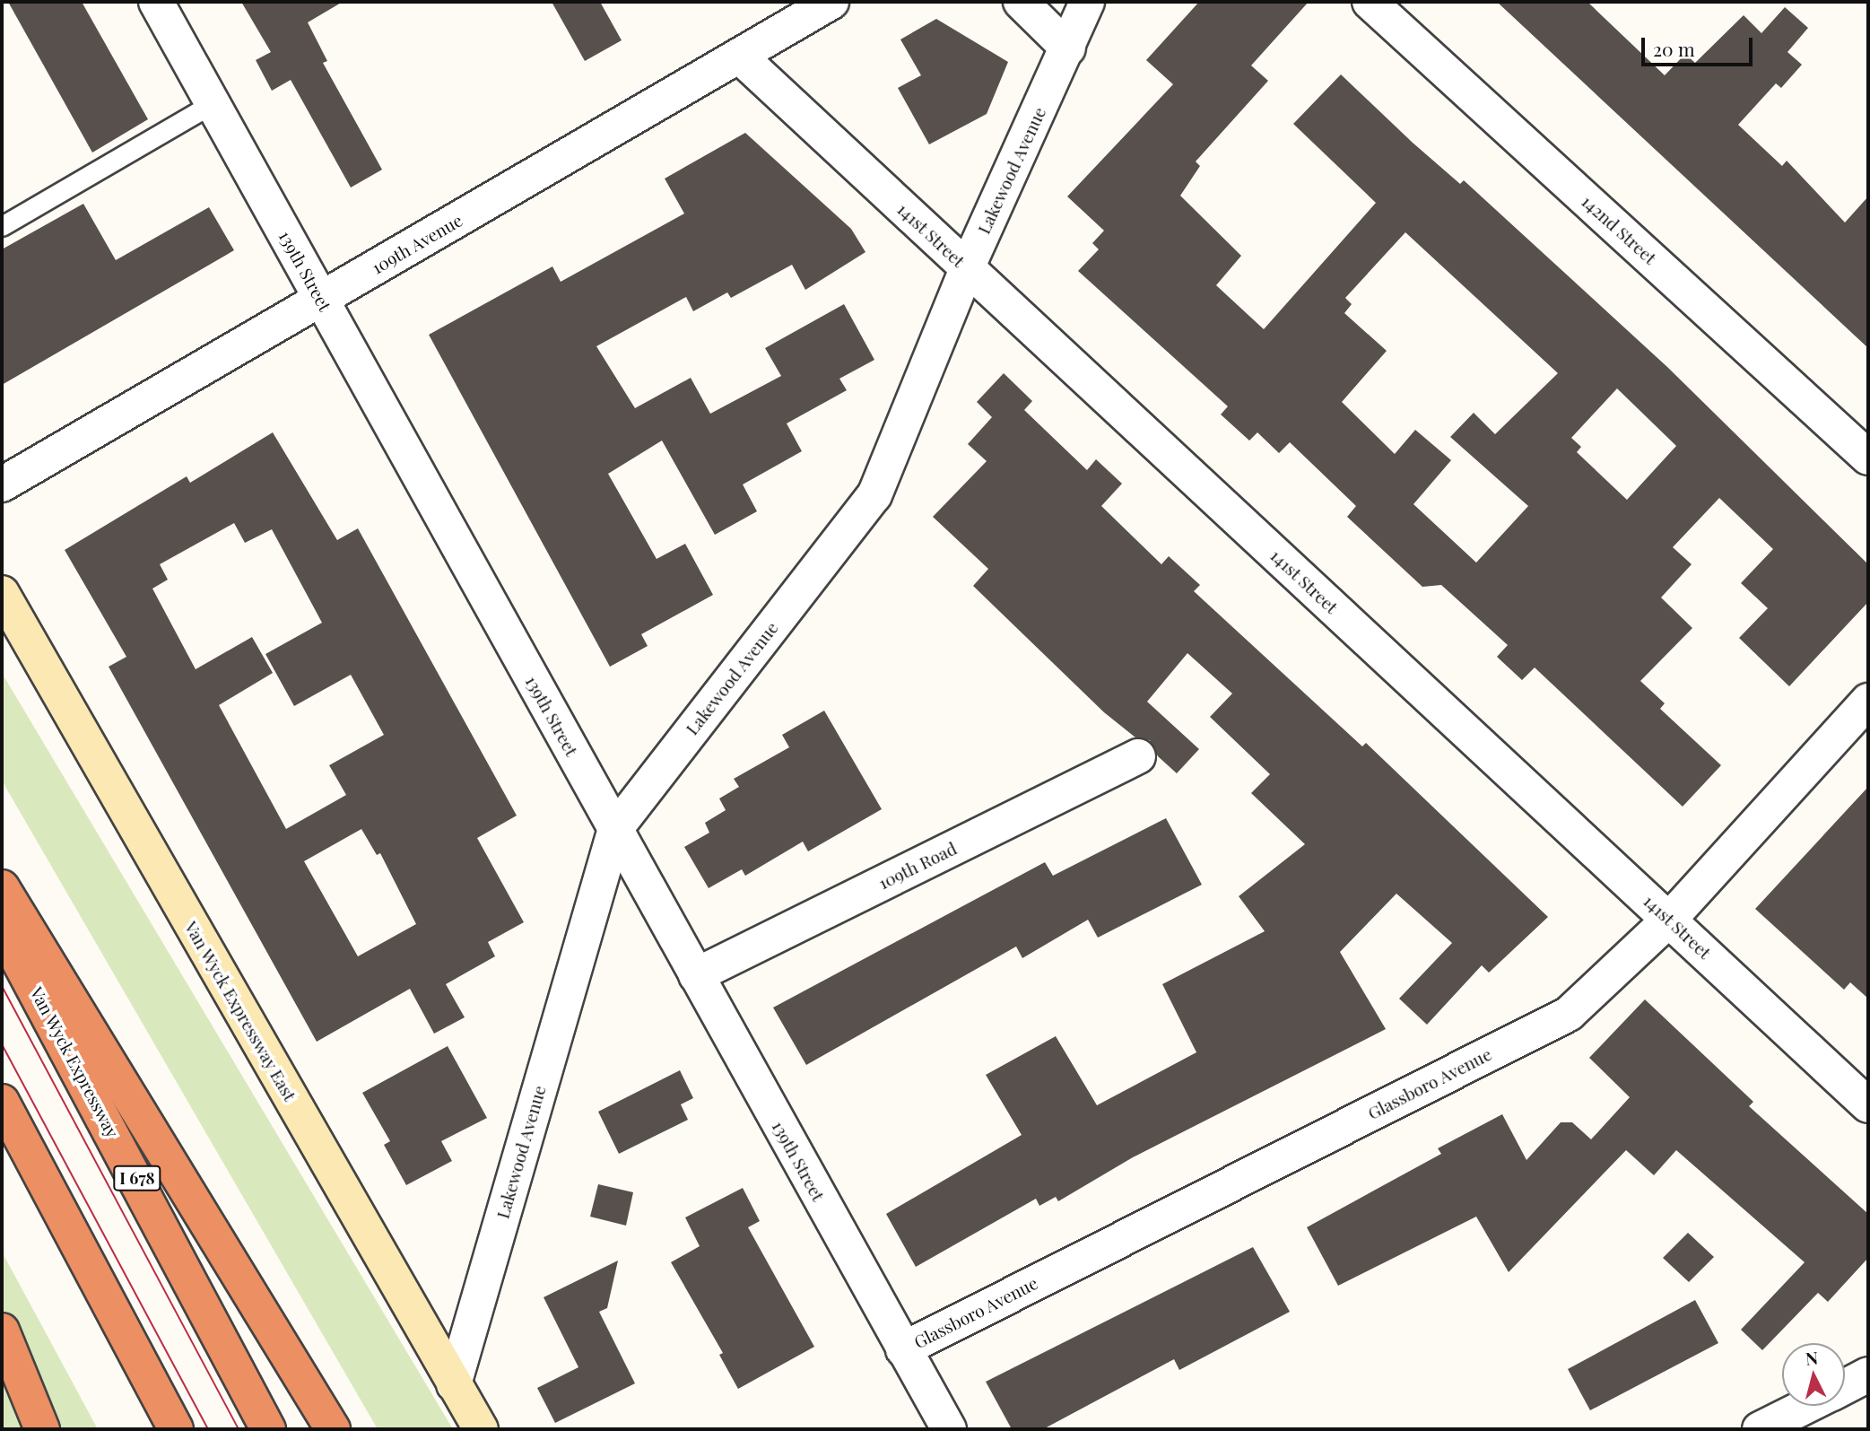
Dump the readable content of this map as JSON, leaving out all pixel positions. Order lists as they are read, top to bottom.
{
  "streets": {
    "highway": ["Van Wyck Expressway", "I 678"],
    "main road": ["Van Wyck Expressway East"],
    "street": [
      "Lakewood Avenue",
      "142nd Street",
      "141st Street",
      "109th Avenue",
      "139th Street",
      "109th Road",
      "Glassboro Avenue"
    ]
  },
  "crossings": [
    ["Lakewood Avenue", "141st Street"],
    ["Lakewood Avenue", "139th Street"],
    ["Lakewood Avenue", "Van Wyck Expressway East"],
    ["141st Street", "109th Avenue"],
    ["141st Street", "Glassboro Avenue"],
    ["109th Avenue", "139th Street"],
    ["139th Street", "109th Road"],
    ["139th Street", "Glassboro Avenue"]
  ],
  "scale_bar": "20 m",
  "north": "top"
}
